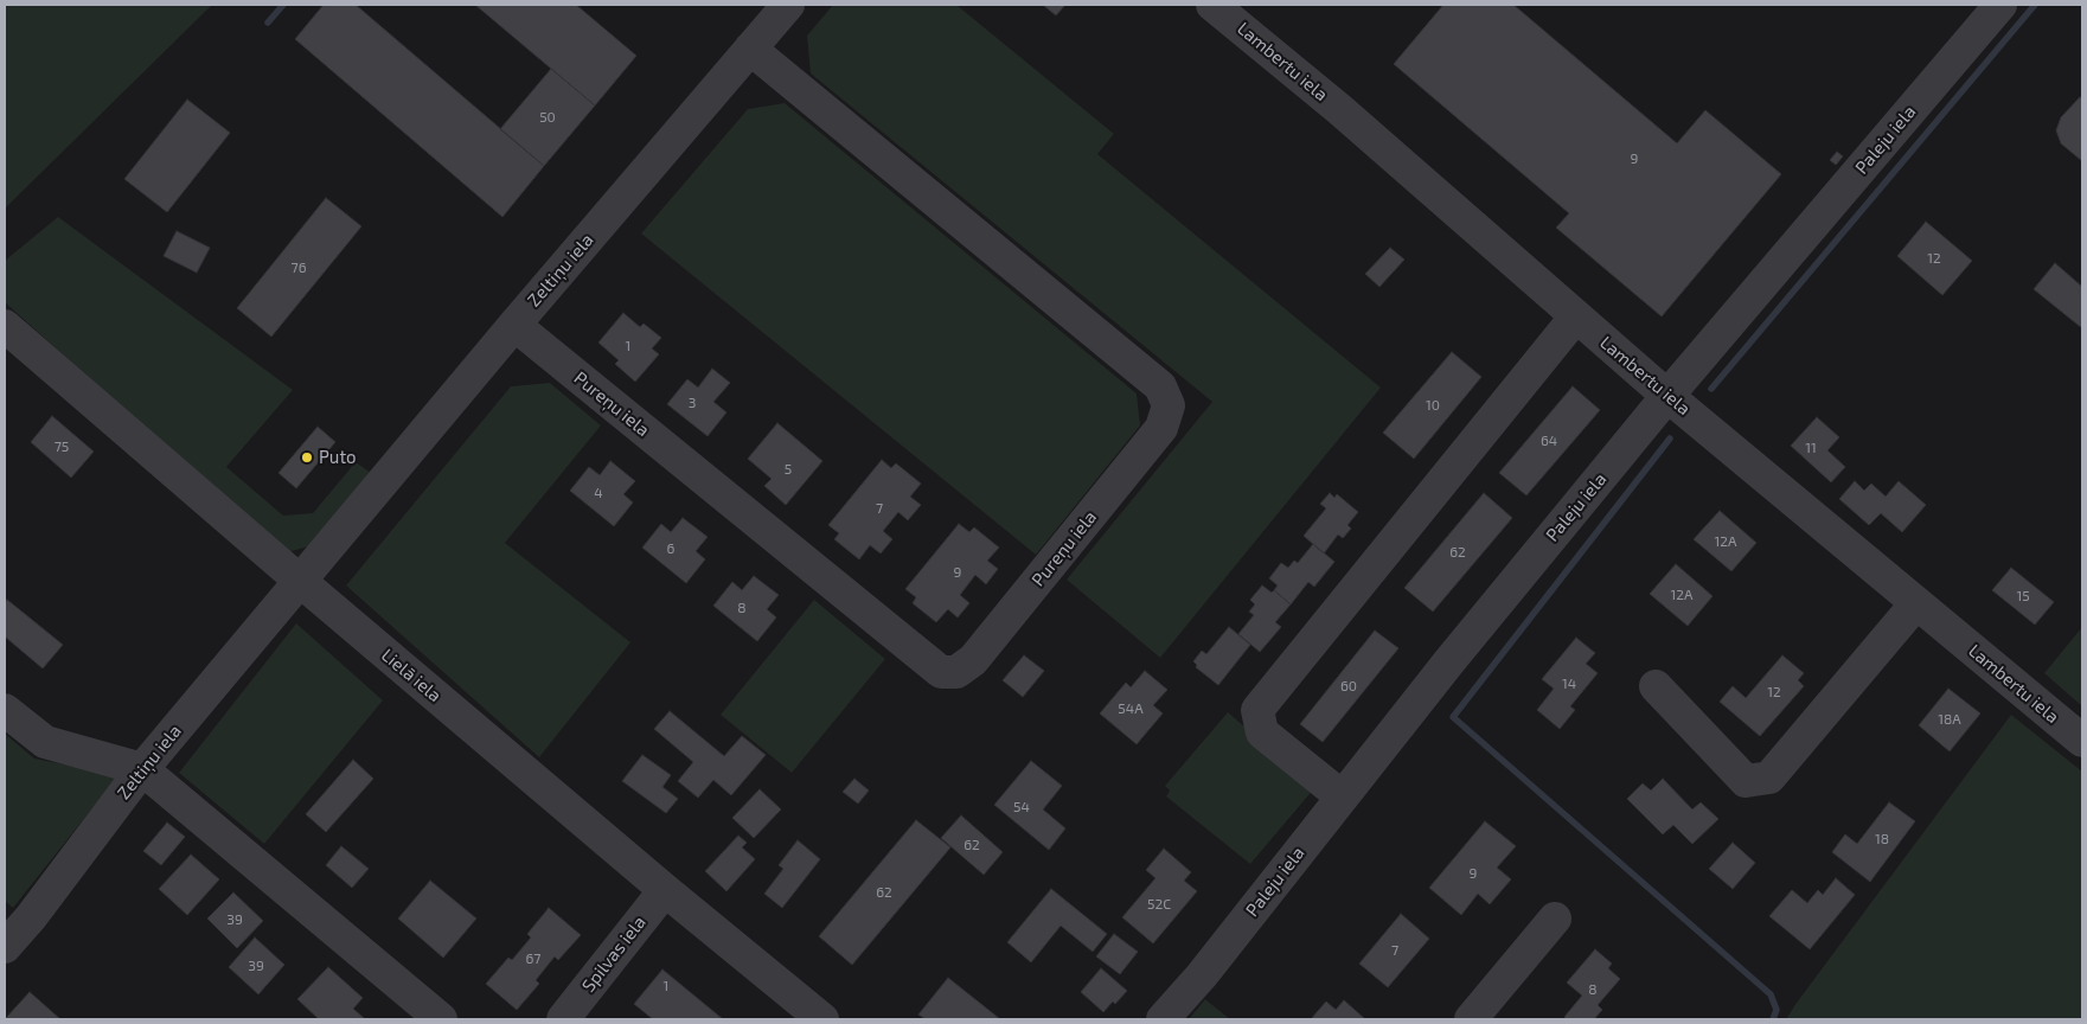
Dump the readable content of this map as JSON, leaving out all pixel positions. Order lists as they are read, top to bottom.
{
  "streets": {
    "street": [
      "Lambertu iela",
      "Paleju iela",
      "Zeltiņu iela",
      "Pureņu iela",
      "Lielā iela",
      "Spilvas iela"
    ]
  },
  "crossings": [
    ["Lambertu iela", "Paleju iela"],
    ["Zeltiņu iela", "Pureņu iela"],
    ["Zeltiņu iela", "Lielā iela"],
    ["Lielā iela", "Spilvas iela"]
  ],
  "places": ["Puto"],
  "house_numbers": [
    "50",
    "9",
    "12",
    "76",
    "1",
    "3",
    "10",
    "64",
    "75",
    "11",
    "5",
    "4",
    "7",
    "12A",
    "6",
    "62",
    "9",
    "12A",
    "15",
    "8",
    "14",
    "60",
    "12",
    "54A",
    "18A",
    "54",
    "18",
    "62",
    "9",
    "62",
    "52C",
    "39",
    "7",
    "67",
    "39",
    "1",
    "8"
  ]
}
